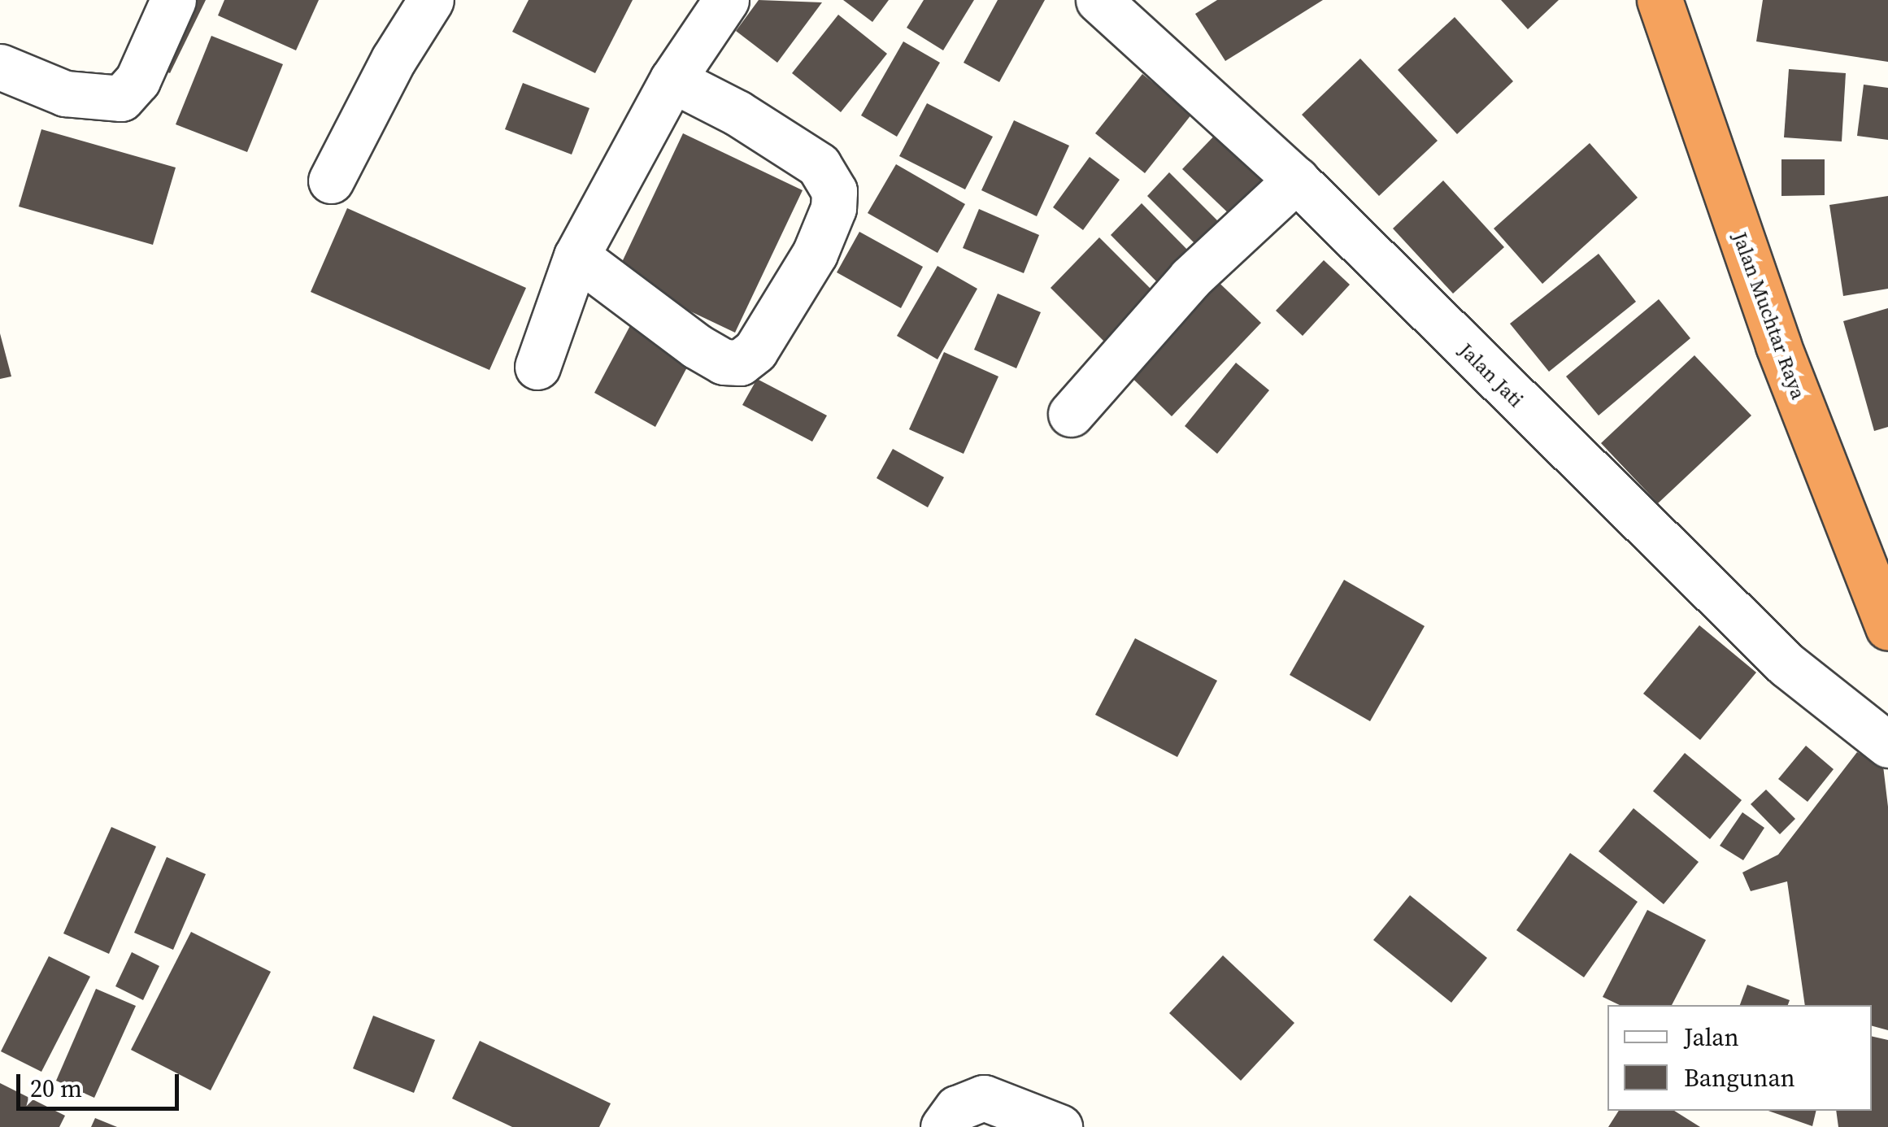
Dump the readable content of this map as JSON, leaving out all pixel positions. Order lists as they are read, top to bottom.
{
  "streets": {
    "highway": ["Jalan Muchtar Raya"],
    "street": ["Jalan Jati"]
  },
  "legend": ["Jalan", "Bangunan"],
  "scale_bar": "20 m"
}
